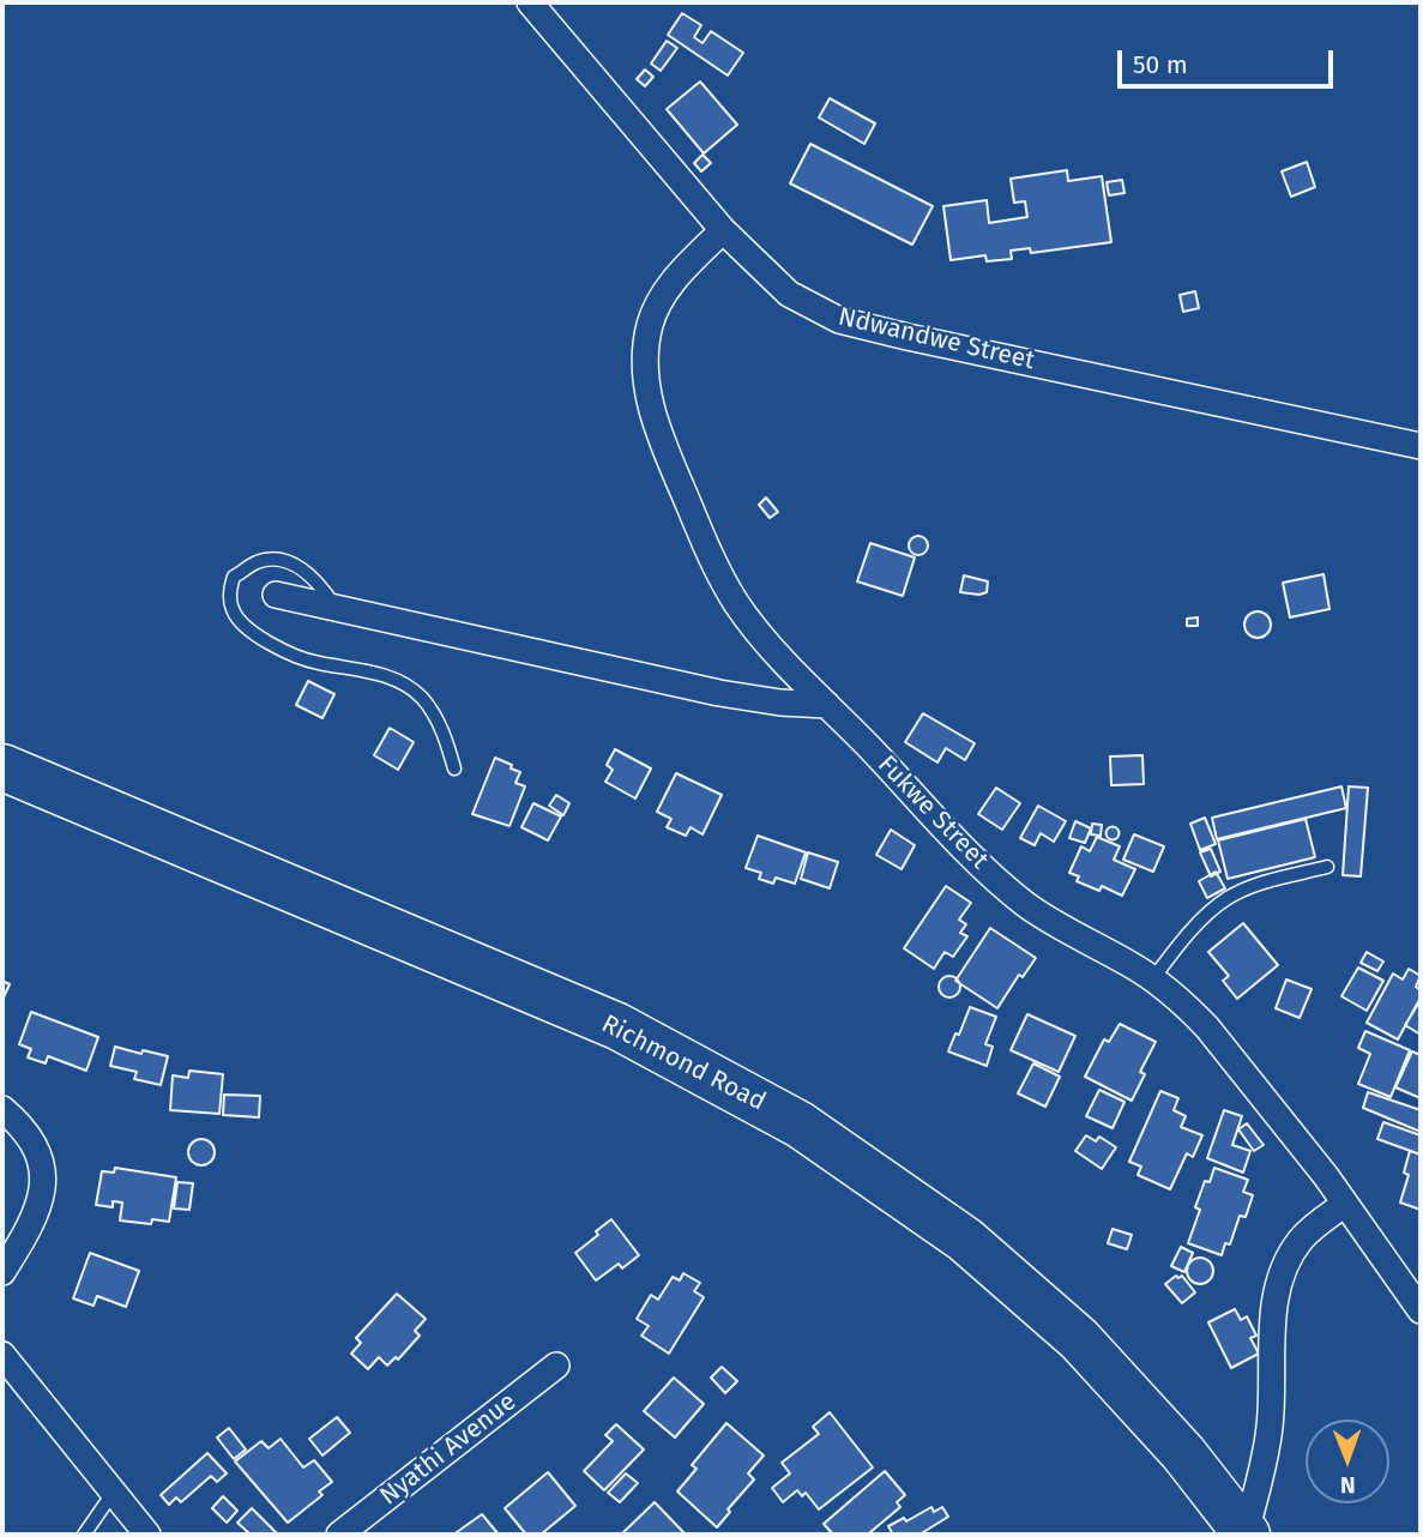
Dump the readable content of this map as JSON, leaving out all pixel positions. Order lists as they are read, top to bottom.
{
  "streets": {
    "highway": ["Richmond Road"],
    "street": ["Ndwandwe Street", "Fukwe Street", "Nyathi Avenue"]
  },
  "crossings": [
    ["Ndwandwe Street", "Fukwe Street"]
  ],
  "scale_bar": "50 m",
  "north": "bottom"
}
